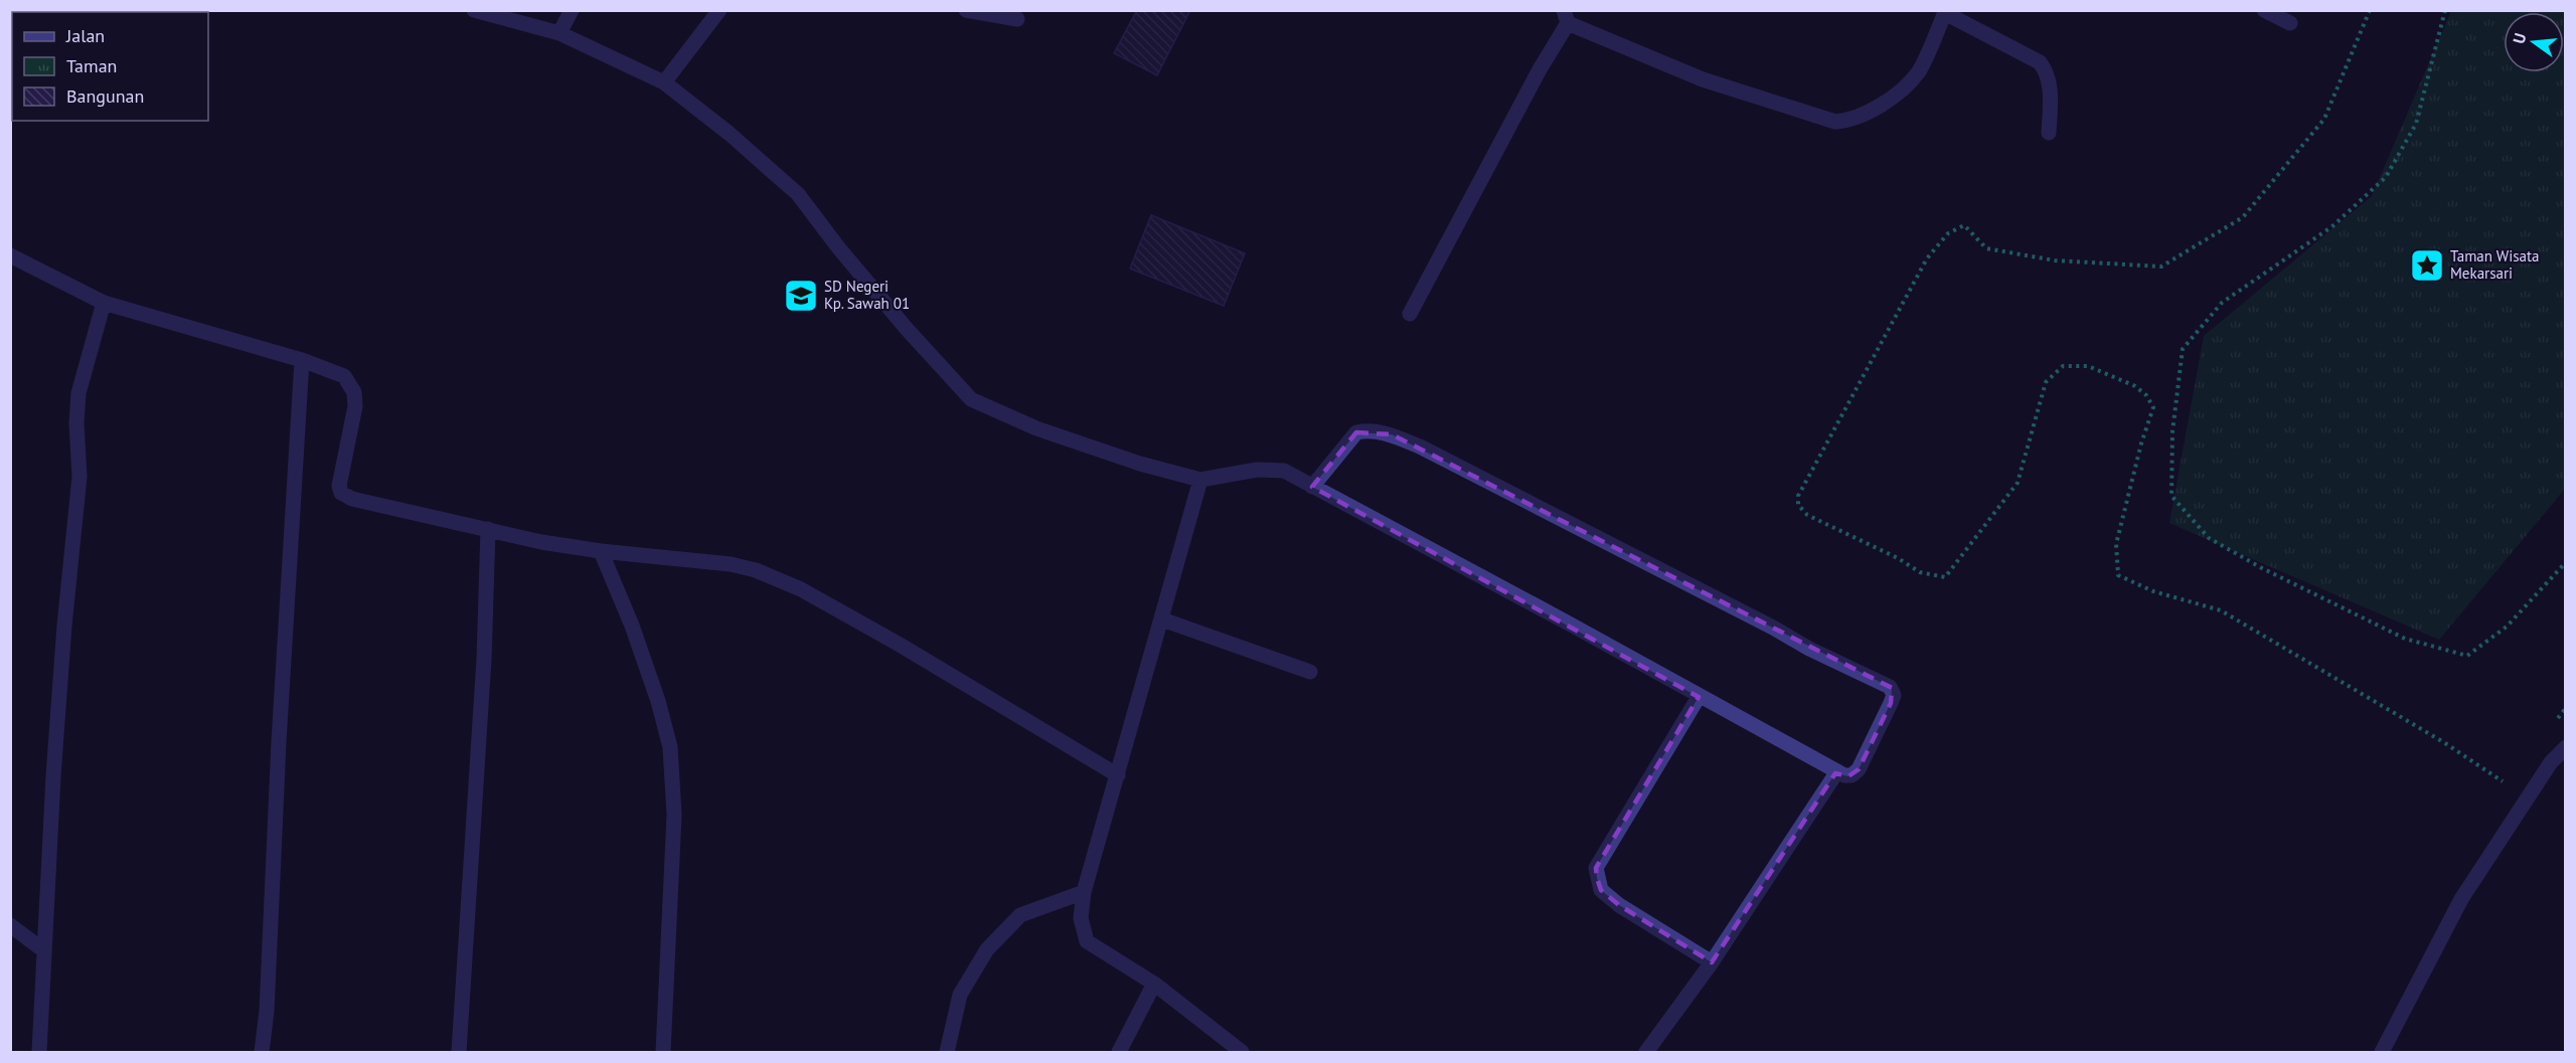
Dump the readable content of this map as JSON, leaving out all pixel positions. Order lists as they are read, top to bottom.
{
  "places": {
    "place": ["Taman Wisata Mekarsari"],
    "school or university": ["SD Negeri Kp. Sawah 01"]
  },
  "legend": ["Jalan", "Taman", "Bangunan"],
  "north": "left"
}
